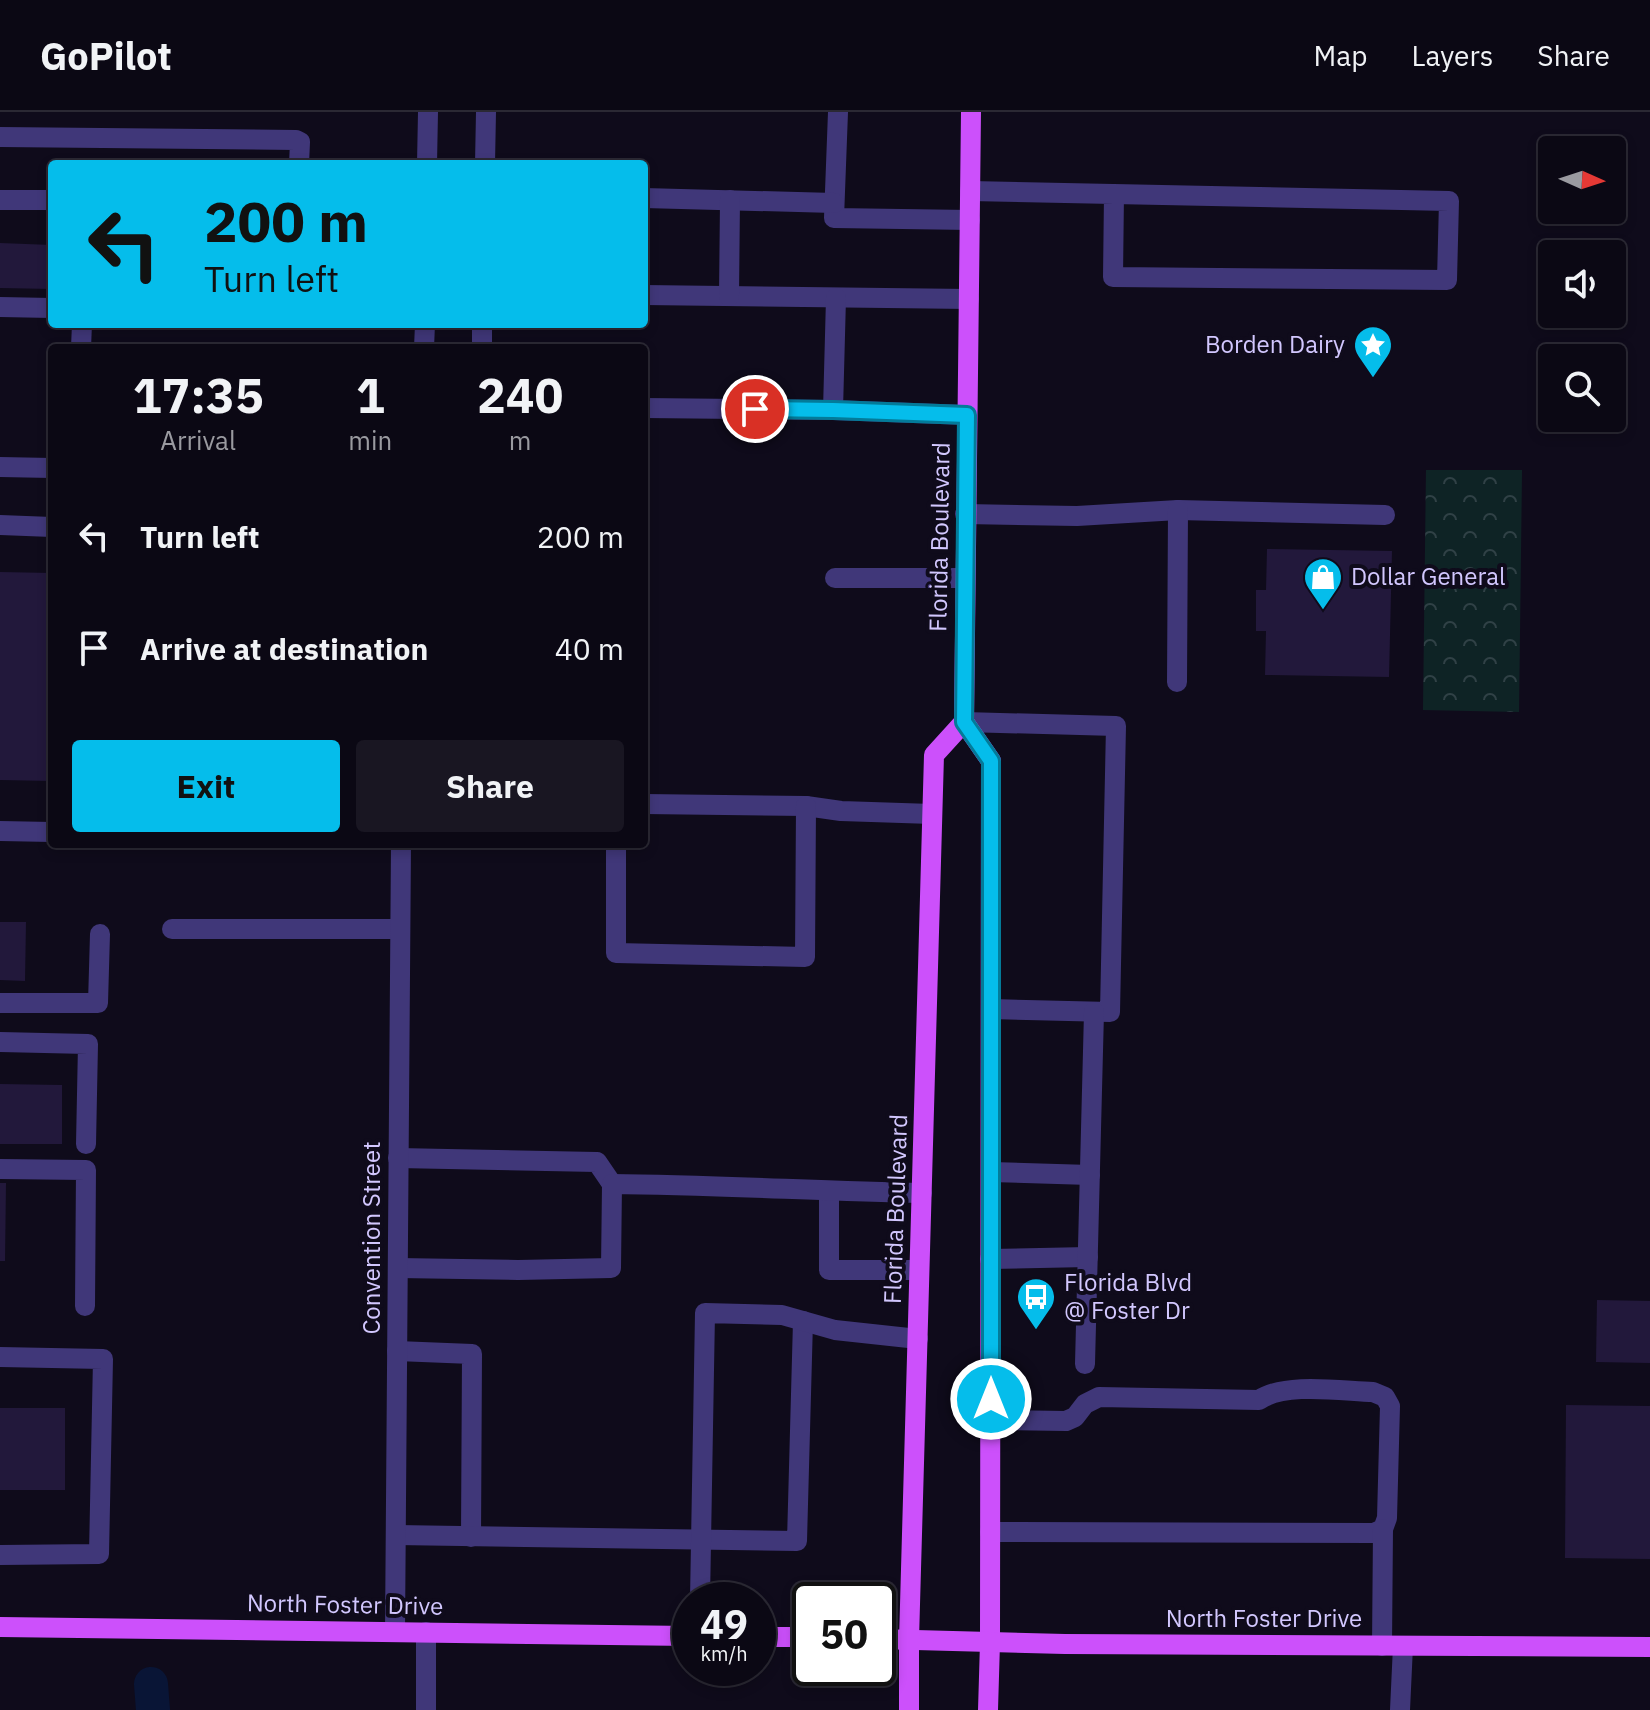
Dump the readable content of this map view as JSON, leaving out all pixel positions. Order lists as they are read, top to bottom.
{
  "streets": {
    "main road": ["Florida Boulevard", "North Foster Drive"],
    "street": ["Convention Street"]
  },
  "crossings": [
    ["Florida Boulevard", "North Foster Drive"],
    ["Convention Street", "North Foster Drive"]
  ],
  "places": {
    "place": ["Borden Dairy"],
    "shop": ["Dollar General"],
    "bus stop": ["Florida Blvd @ Foster Dr"]
  },
  "north": "right",
  "page": {
    "header": "GoPilot",
    "nav": ["Map", "Layers", "Share"],
    "turn": ["200 m", "Turn left"],
    "eta": [
      "17:35",
      "Arrival",
      "1",
      "min",
      "240",
      "m"
    ],
    "list": [
      {
        "name": "Turn left",
        "value": "200 m"
      },
      {
        "name": "Arrive at destination",
        "value": "40 m"
      }
    ],
    "buttons": ["Exit", "Share"],
    "speed": "49 km/h",
    "limit": "50"
  }
}
